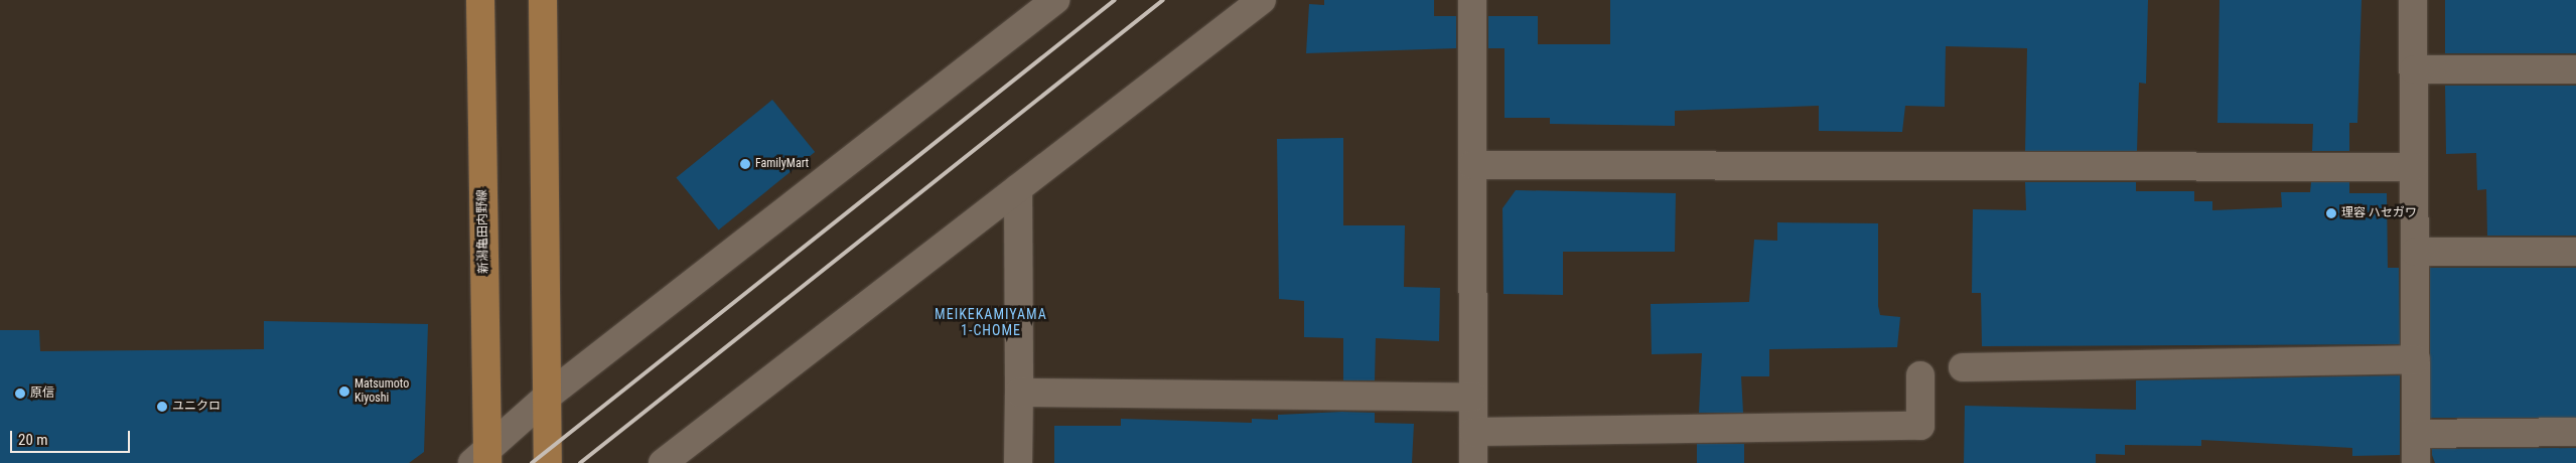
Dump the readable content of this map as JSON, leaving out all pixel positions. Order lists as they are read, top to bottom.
{
  "streets": {
    "main road": ["新潟亀田内野線"]
  },
  "districts": ["MEIKEKAMIYAMA 1-CHOME"],
  "places": [
    "FamilyMart",
    "理容 ハセガワ",
    "Matsumoto Kiyoshi",
    "原信",
    "ユニクロ"
  ],
  "scale_bar": "20 m"
}
